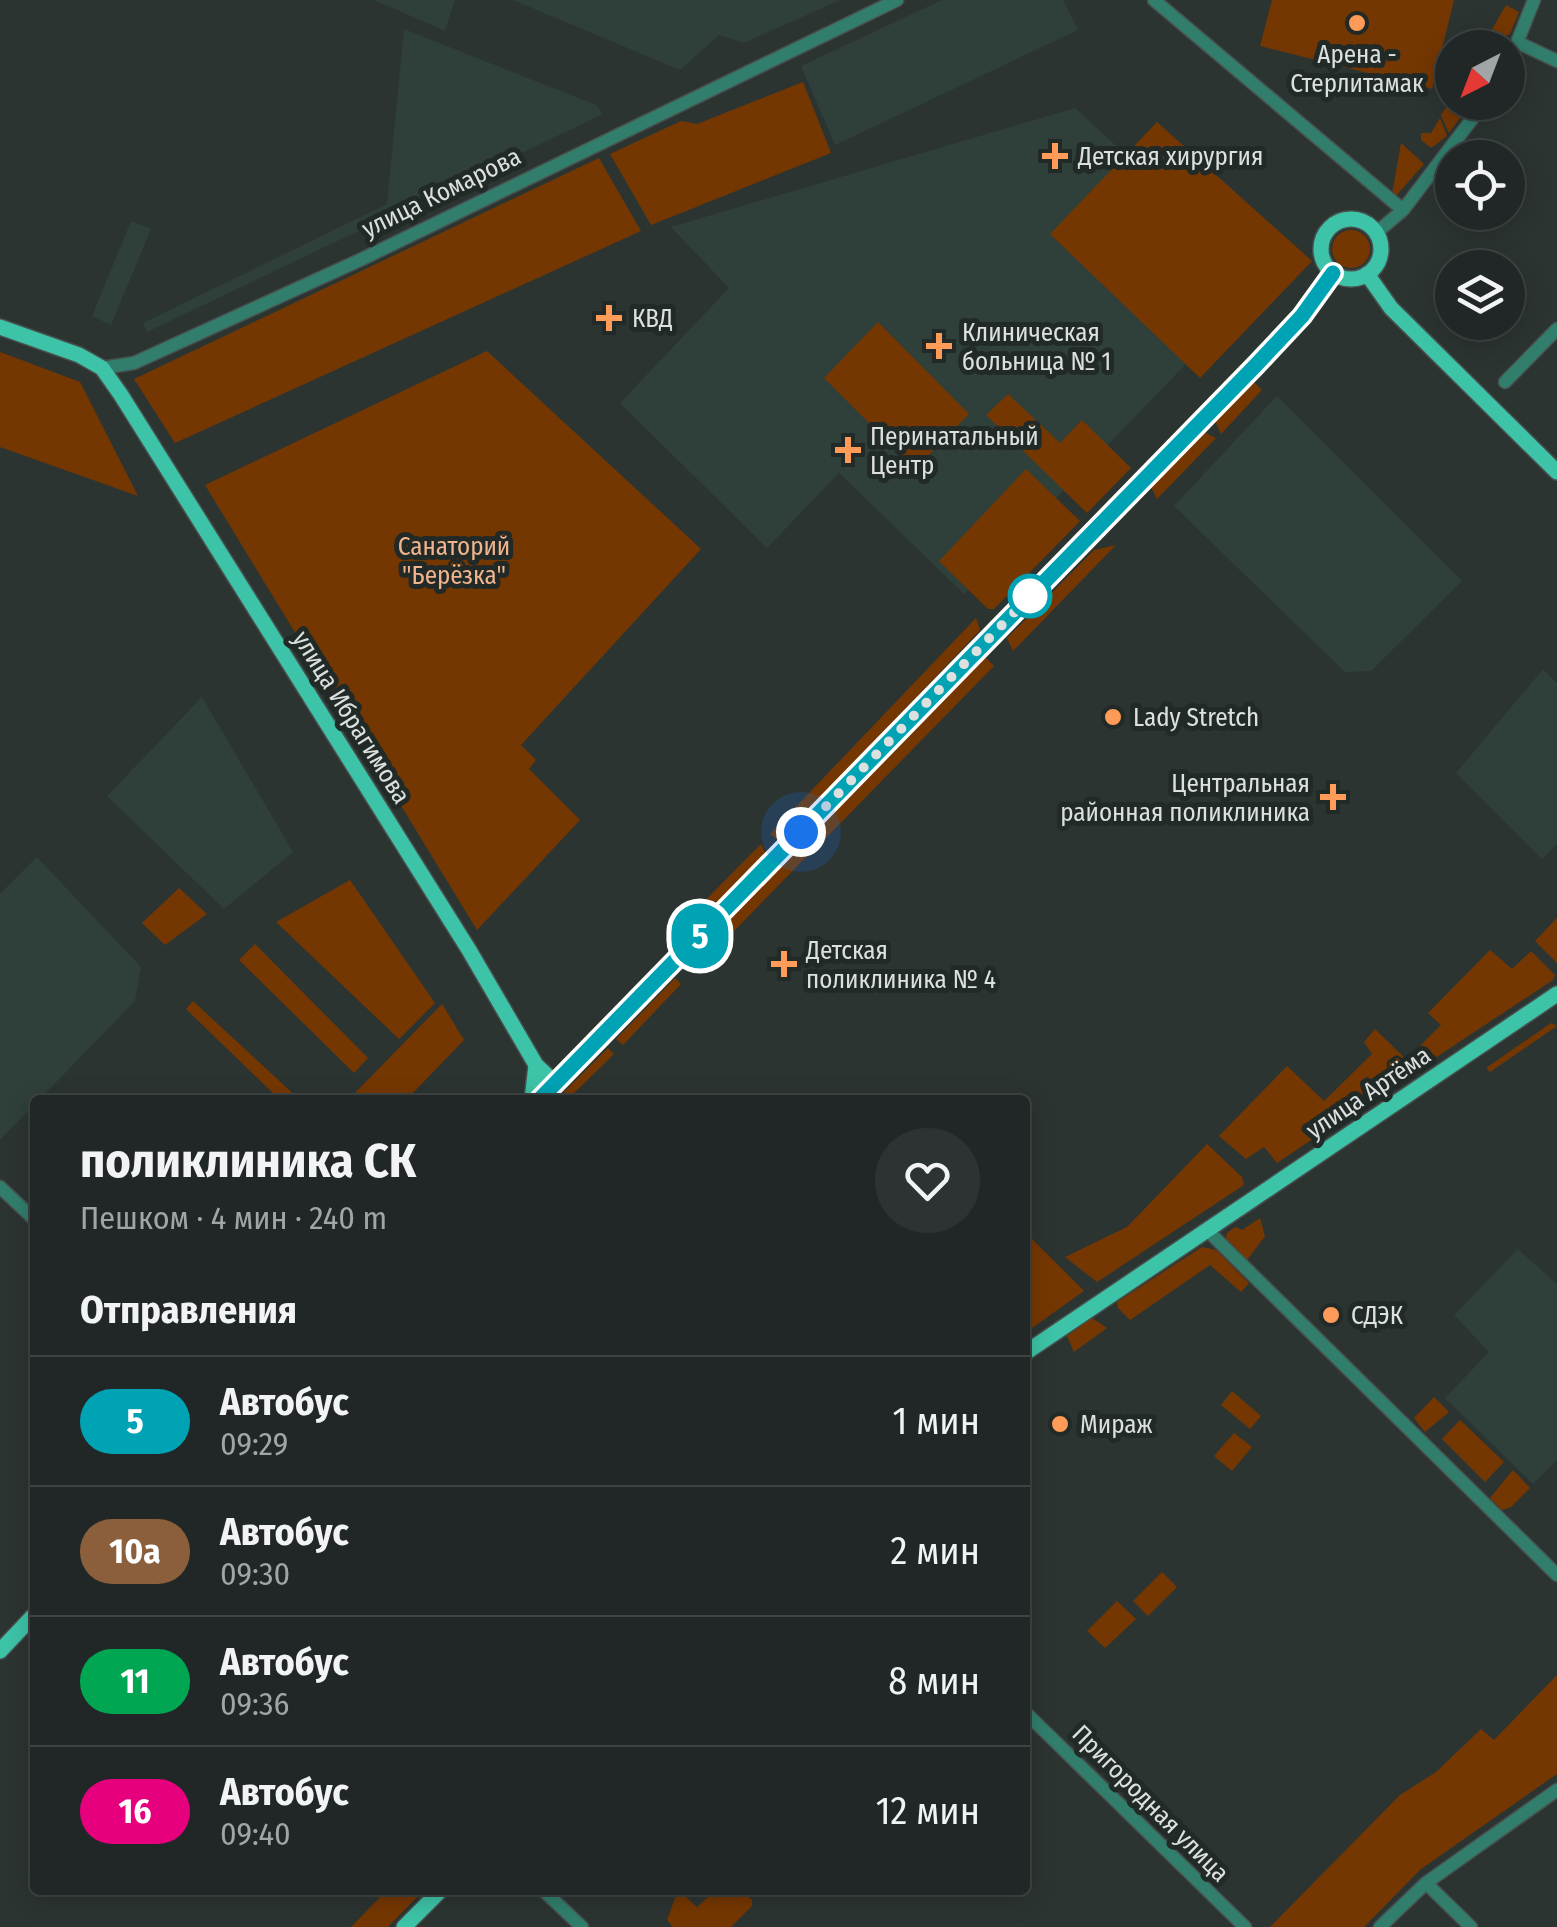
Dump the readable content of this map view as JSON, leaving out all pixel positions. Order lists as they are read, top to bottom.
{
  "streets": {
    "main road": ["улица Ибрагимова", "улица Артёма"],
    "street": ["улица Комарова", "Пригородная улица"]
  },
  "crossings": [
    ["улица Комарова", "улица Ибрагимова"]
  ],
  "parks": ["Санаторий \"Берёзка\""],
  "places": {
    "other": [
      "Арена - Стерлитамак",
      "Lady Stretch",
      "СДЭК",
      "Мираж"
    ],
    "health": [
      "Детская хирургия",
      "КВД",
      "Клиническая больница № 1",
      "Перинатальный Центр",
      "Центральная районная поликлиника",
      "Детская поликлиника № 4"
    ]
  },
  "lines": ["bus line 5"],
  "north": "bottom left",
  "page": {
    "on_map": "5",
    "heading": [
      ["поликлиника СК", "Пешком · 4 мин · 240 m"],
      "Отправления"
    ],
    "list": [
      {
        "mark": "5",
        "name": "Автобус",
        "note": "09:29",
        "value": "1 мин"
      },
      {
        "mark": "10а",
        "name": "Автобус",
        "note": "09:30",
        "value": "2 мин"
      },
      {
        "mark": "11",
        "name": "Автобус",
        "note": "09:36",
        "value": "8 мин"
      },
      {
        "mark": "16",
        "name": "Автобус",
        "note": "09:40",
        "value": "12 мин"
      }
    ]
  }
}
